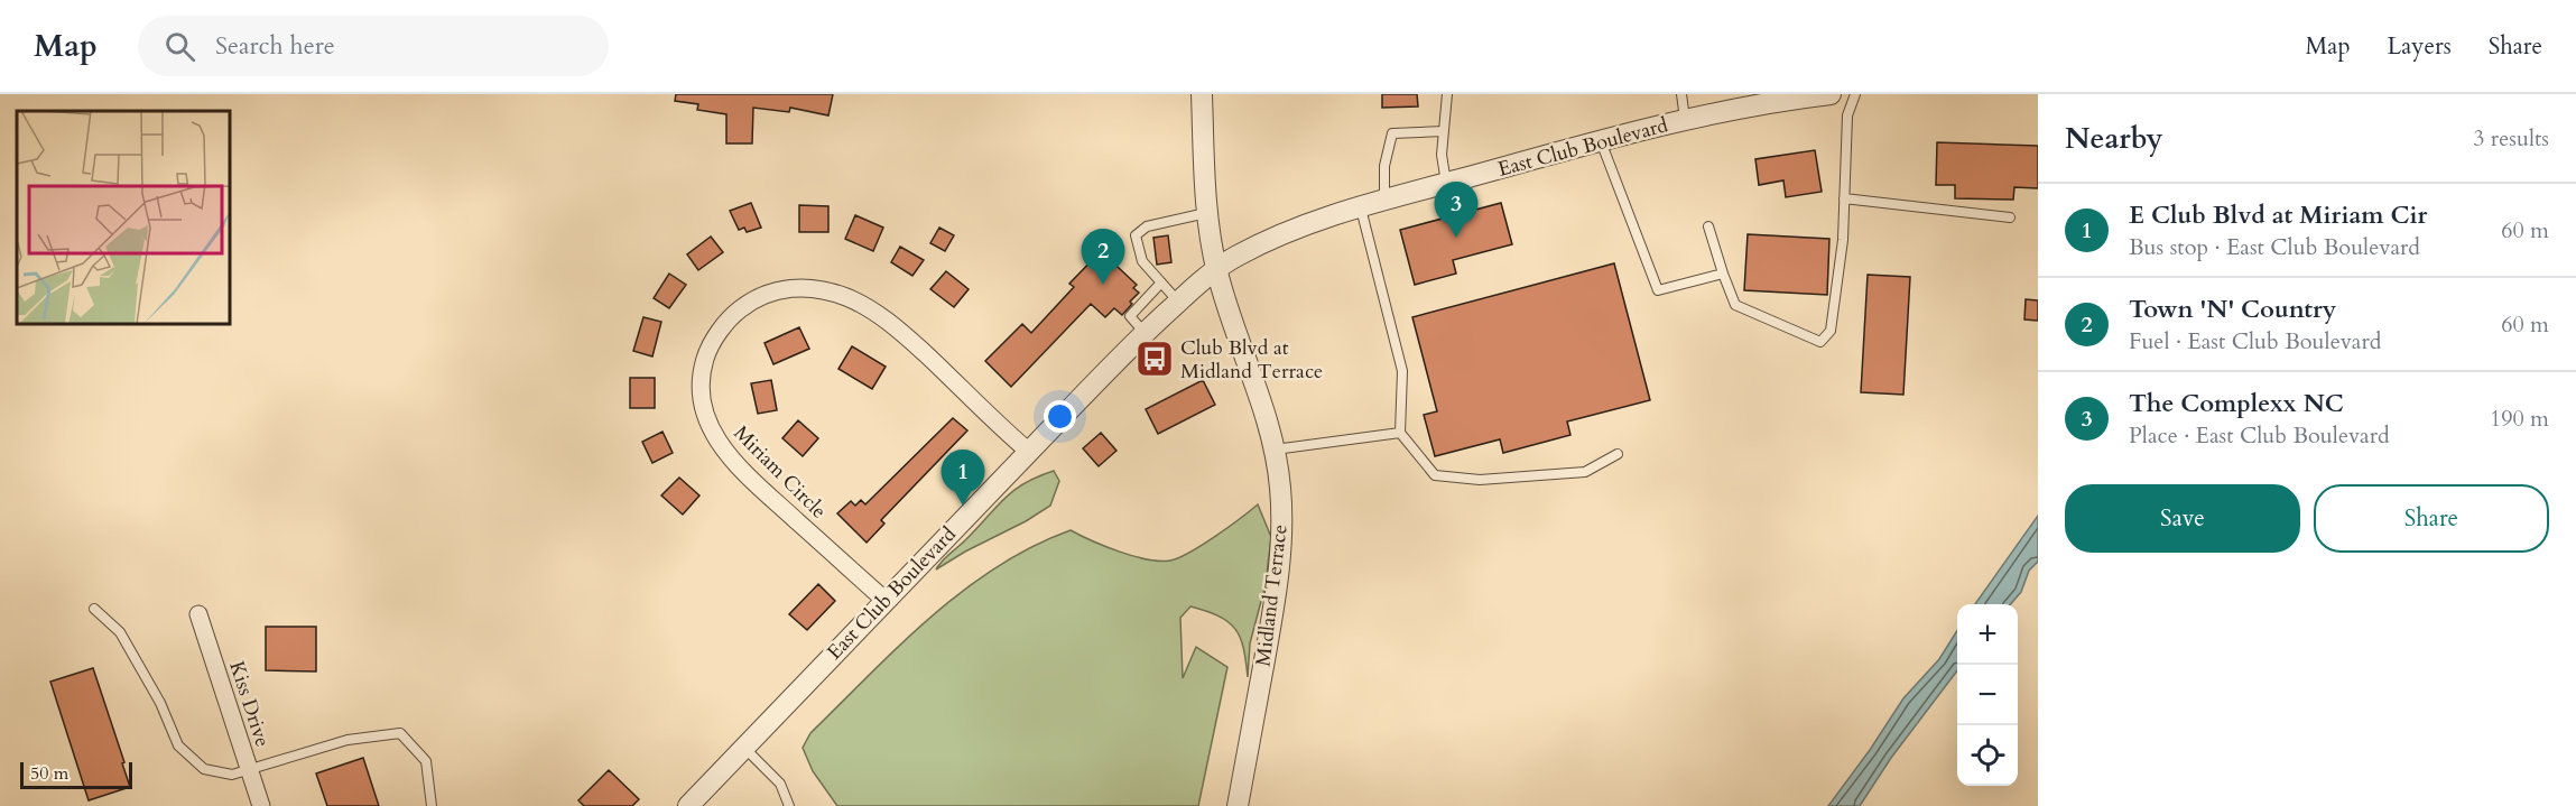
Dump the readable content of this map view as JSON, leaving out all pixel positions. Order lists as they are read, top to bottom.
{
  "streets": {
    "street": [
      "East Club Boulevard",
      "Miriam Circle",
      "Midland Terrace",
      "Kiss Drive"
    ]
  },
  "crossings": [
    ["East Club Boulevard", "Miriam Circle"],
    ["East Club Boulevard", "Midland Terrace"]
  ],
  "places": {
    "bus stop": ["Club Blvd at Midland Terrace"]
  },
  "scale_bar": "50 m",
  "page": {
    "header": "Map",
    "search": "Search here",
    "nav": ["Map", "Layers", "Share"],
    "heading": ["Nearby", "3 results"],
    "pins": ["3", "2", "1"],
    "list": [
      {
        "mark": "1",
        "name": "E Club Blvd at Miriam Cir",
        "note": "Bus stop · East Club Boulevard",
        "value": "60 m"
      },
      {
        "mark": "2",
        "name": "Town 'N' Country",
        "note": "Fuel · East Club Boulevard",
        "value": "60 m"
      },
      {
        "mark": "3",
        "name": "The Complexx NC",
        "note": "Place · East Club Boulevard",
        "value": "190 m"
      }
    ],
    "buttons": ["Save", "Share"],
    "map_buttons": ["+", "−"],
    "scale": "50 m"
  }
}
